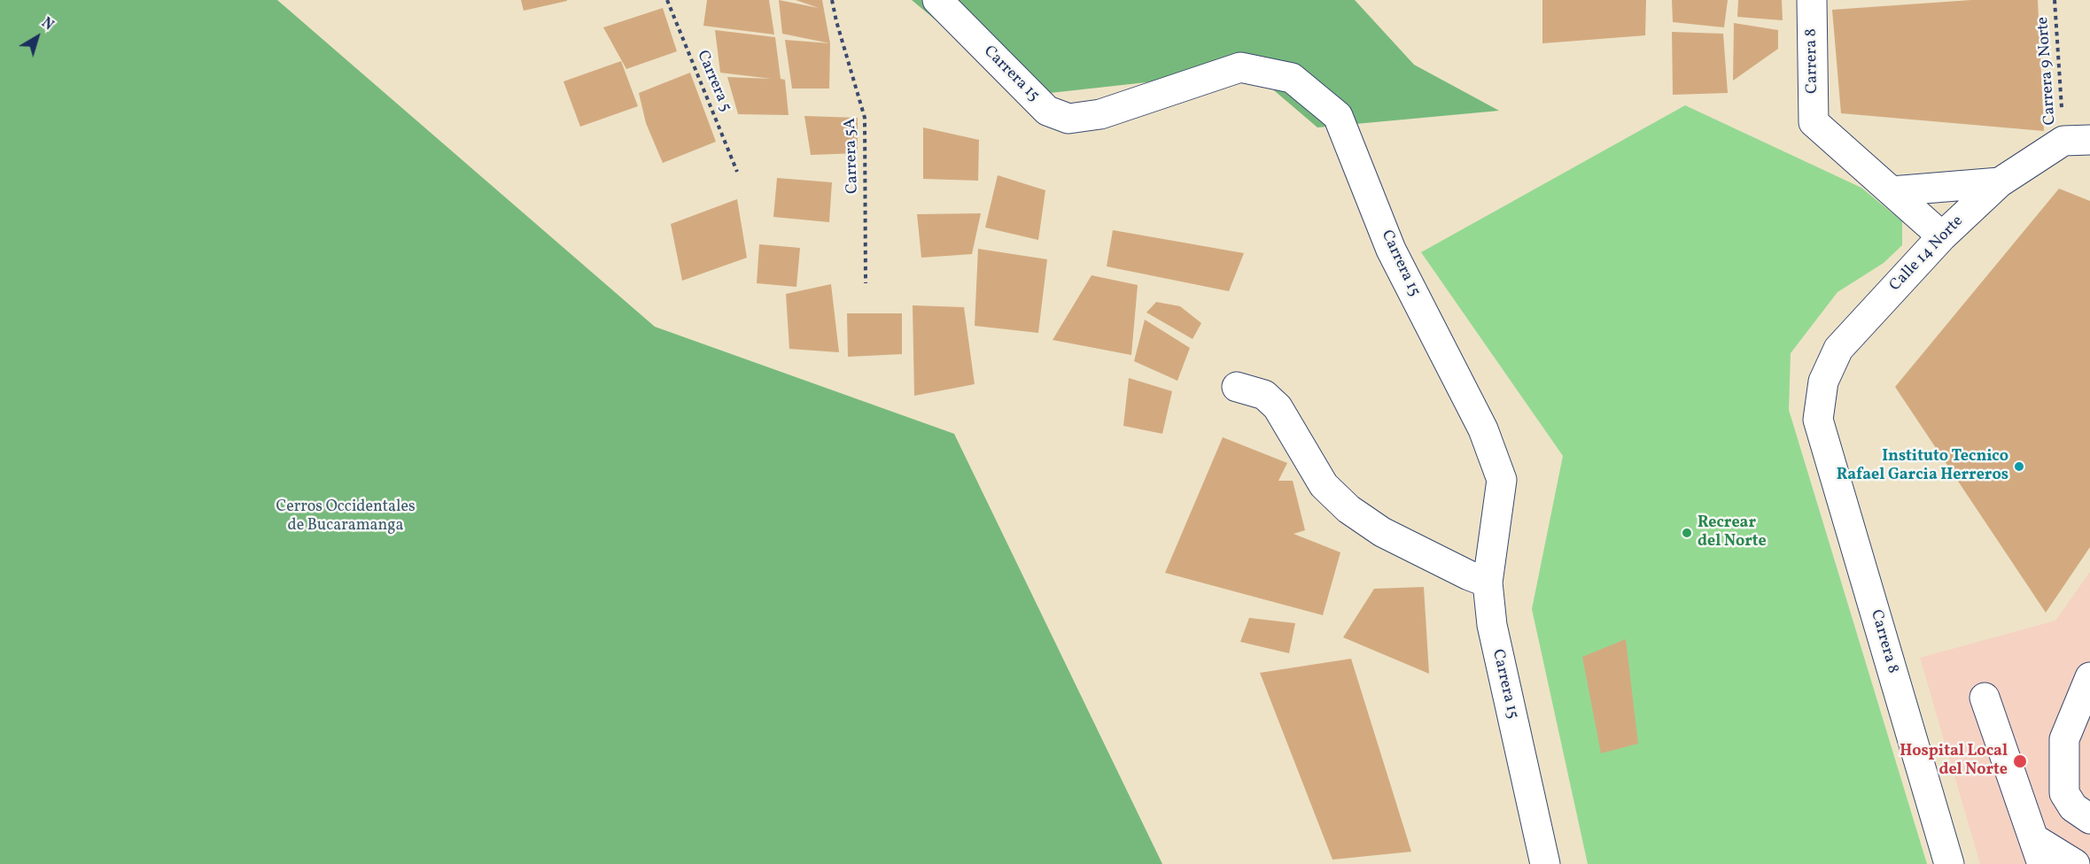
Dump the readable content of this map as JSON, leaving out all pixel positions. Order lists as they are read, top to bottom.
{
  "streets": {
    "street": ["Carrera 8", "Carrera 15", "Calle 14 Norte"],
    "path": ["Carrera 9 Norte", "Carrera 5", "Carrera 5A"]
  },
  "crossings": [
    ["Carrera 8", "Calle 14 Norte"],
    ["Carrera 9 Norte", "Calle 14 Norte"]
  ],
  "parks": ["Cerros Occidentales de Bucaramanga"],
  "places": ["Instituto Tecnico Rafael Garcia Herreros", "Recrear del Norte", "Hospital Local del Norte"],
  "north": "top right"
}
